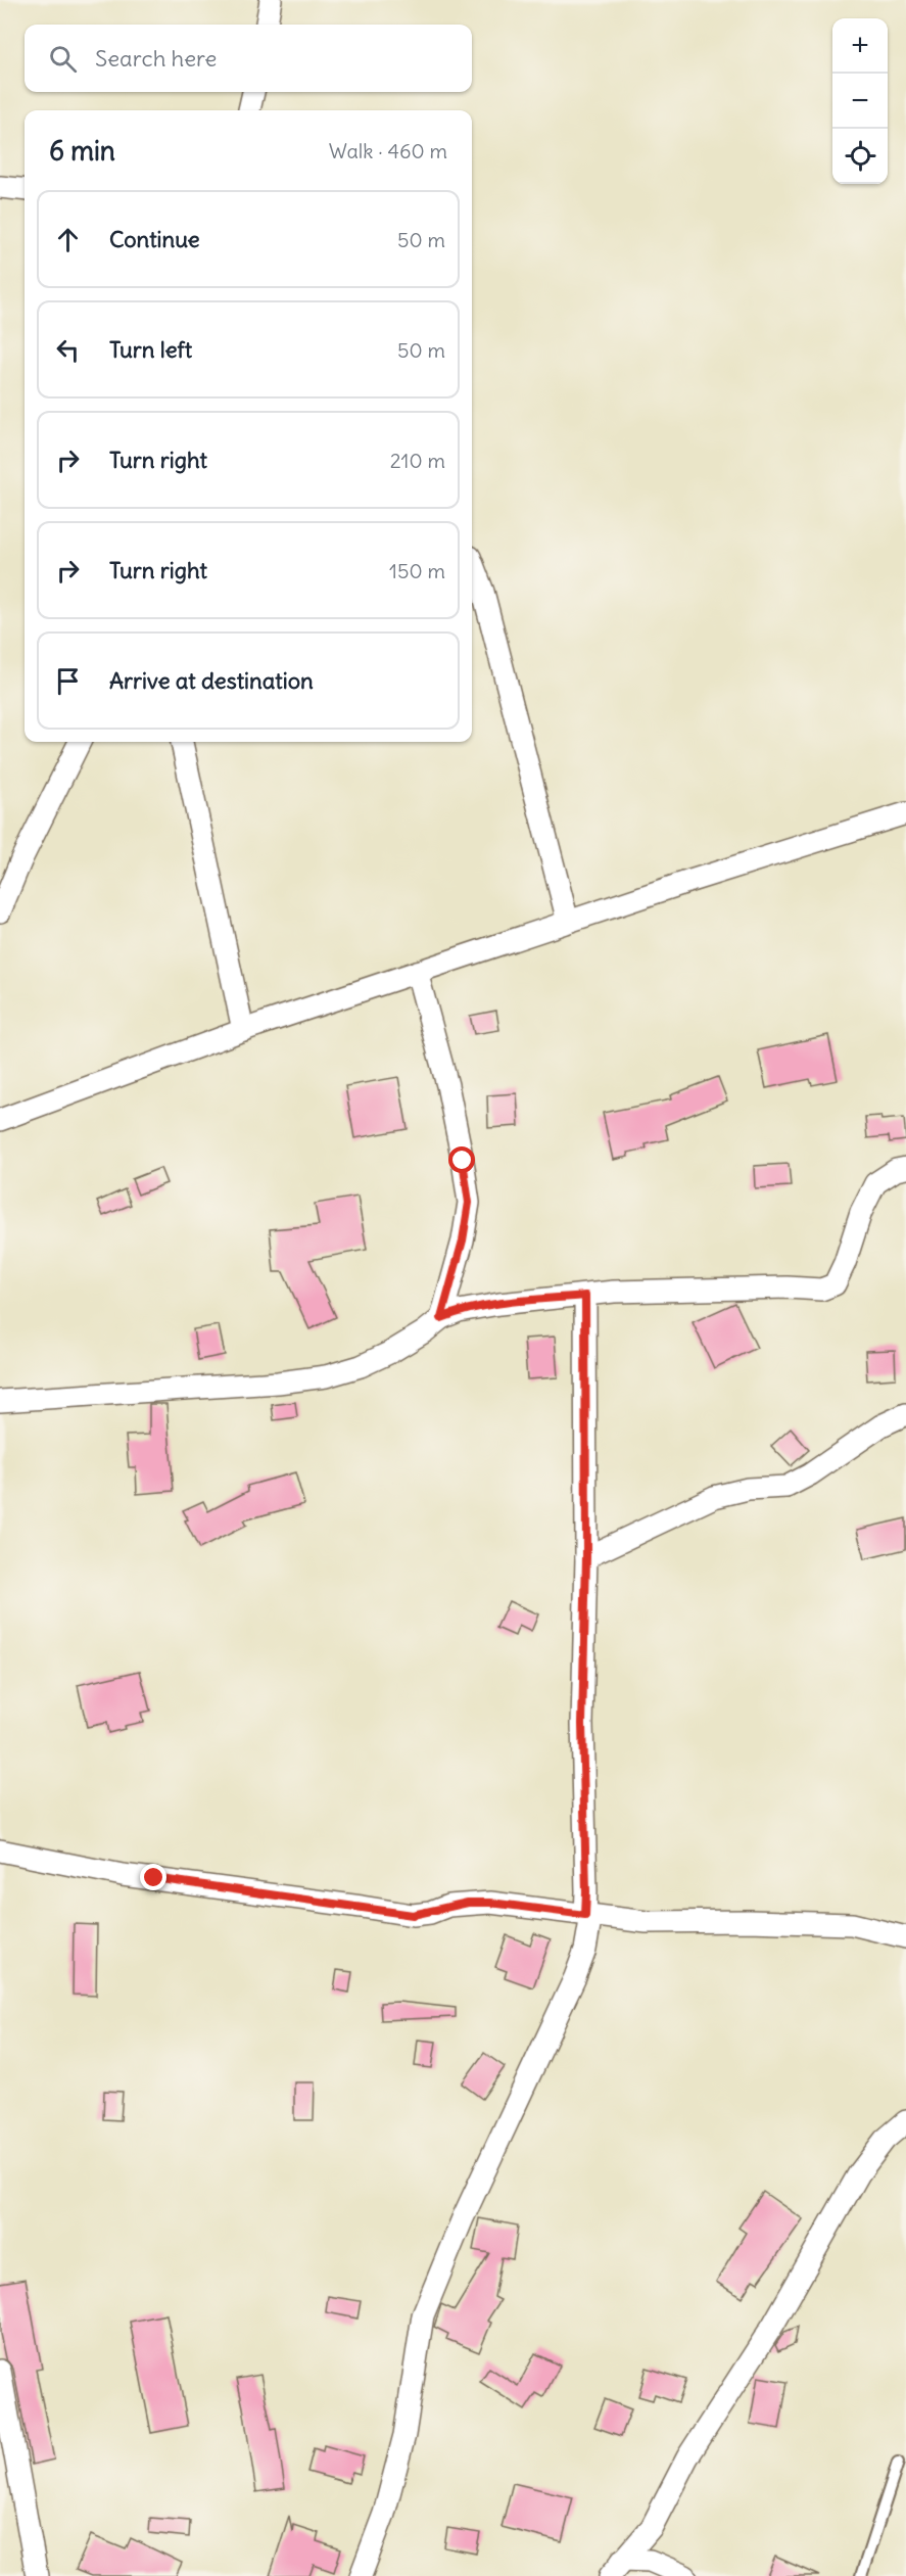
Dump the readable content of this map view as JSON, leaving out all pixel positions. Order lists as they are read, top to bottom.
{
  "page": {
    "map_buttons": ["+", "−"],
    "search": "Search here",
    "heading": ["6 min", "Walk · 460 m"],
    "list": [
      ["Continue", "50 m"],
      ["Turn left", "50 m"],
      ["Turn right", "210 m"],
      ["Turn right", "150 m"],
      "Arrive at destination"
    ]
  }
}
